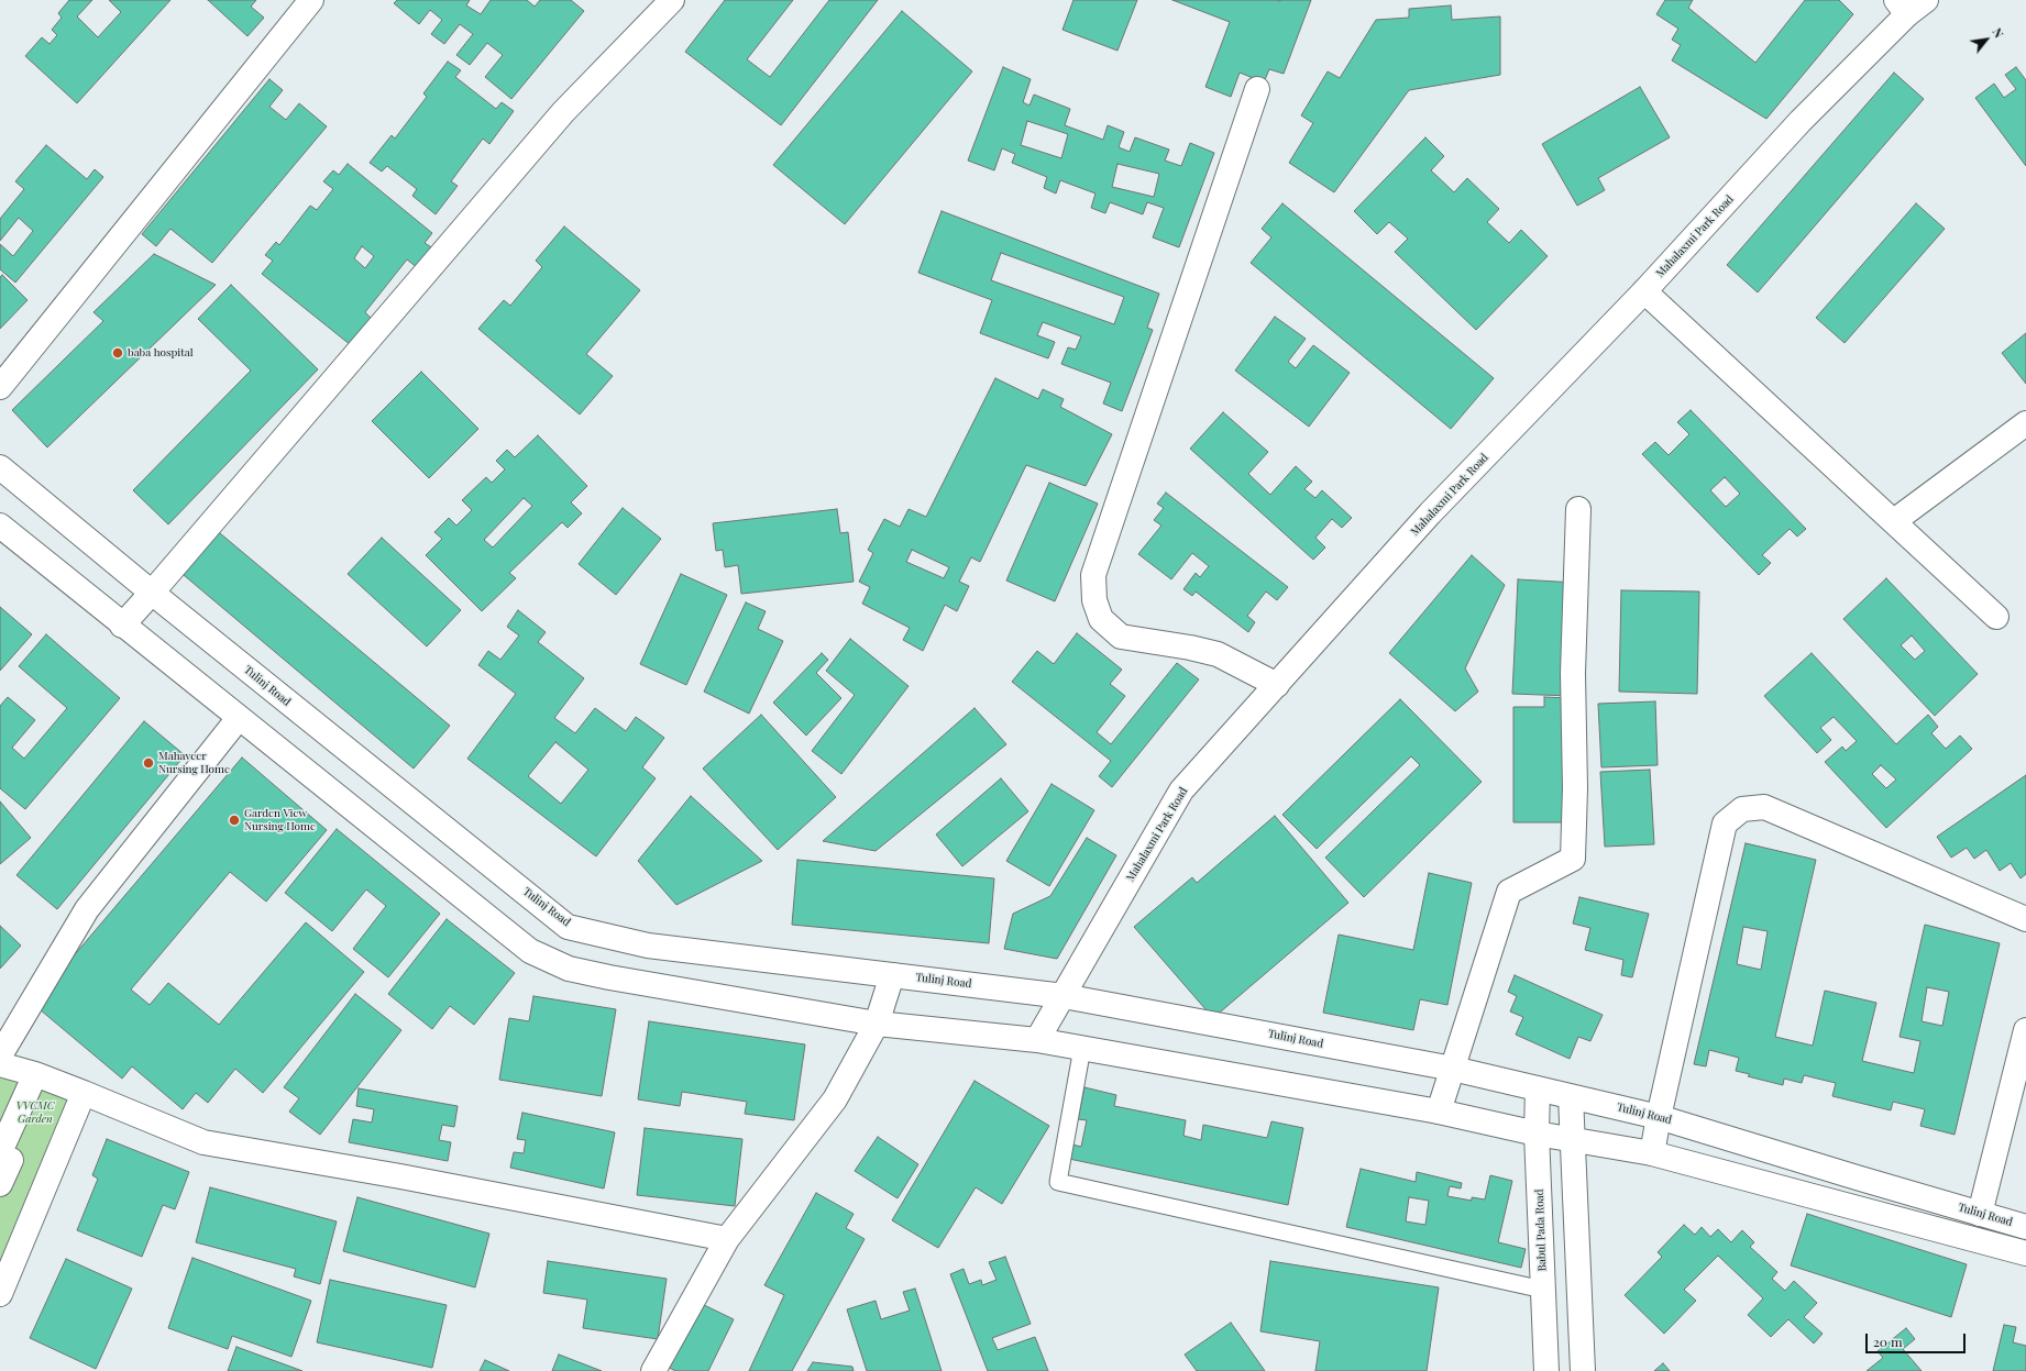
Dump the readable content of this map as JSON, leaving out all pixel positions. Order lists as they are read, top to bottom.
{
  "streets": {
    "street": ["Mahalaxmi Park Road", "Tulinj Road", "Babul Pada Road"]
  },
  "crossings": [
    ["Mahalaxmi Park Road", "Tulinj Road"],
    ["Tulinj Road", "Babul Pada Road"]
  ],
  "parks": ["VVCMC Garden"],
  "places": ["baba hospital", "Mahaveer Nursing Home", "Garden View Nursing Home"],
  "scale_bar": "20 m",
  "north": "top right"
}
